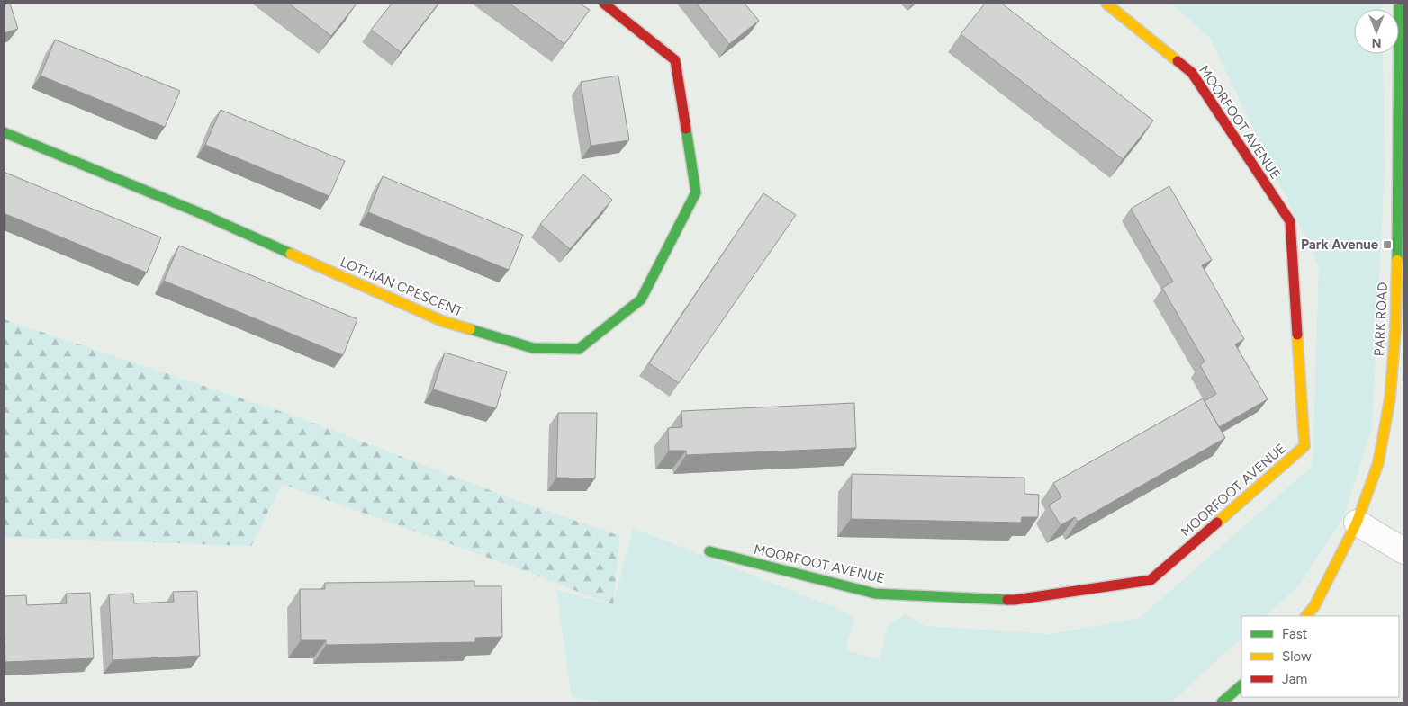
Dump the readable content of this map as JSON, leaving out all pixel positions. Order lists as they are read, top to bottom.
{
  "streets": {
    "street": ["MOORFOOT AVENUE", "LOTHIAN CRESCENT", "PARK ROAD"]
  },
  "places": {
    "transit": ["Park Avenue"]
  },
  "legend": ["Fast", "Slow", "Jam"],
  "north": "bottom"
}
